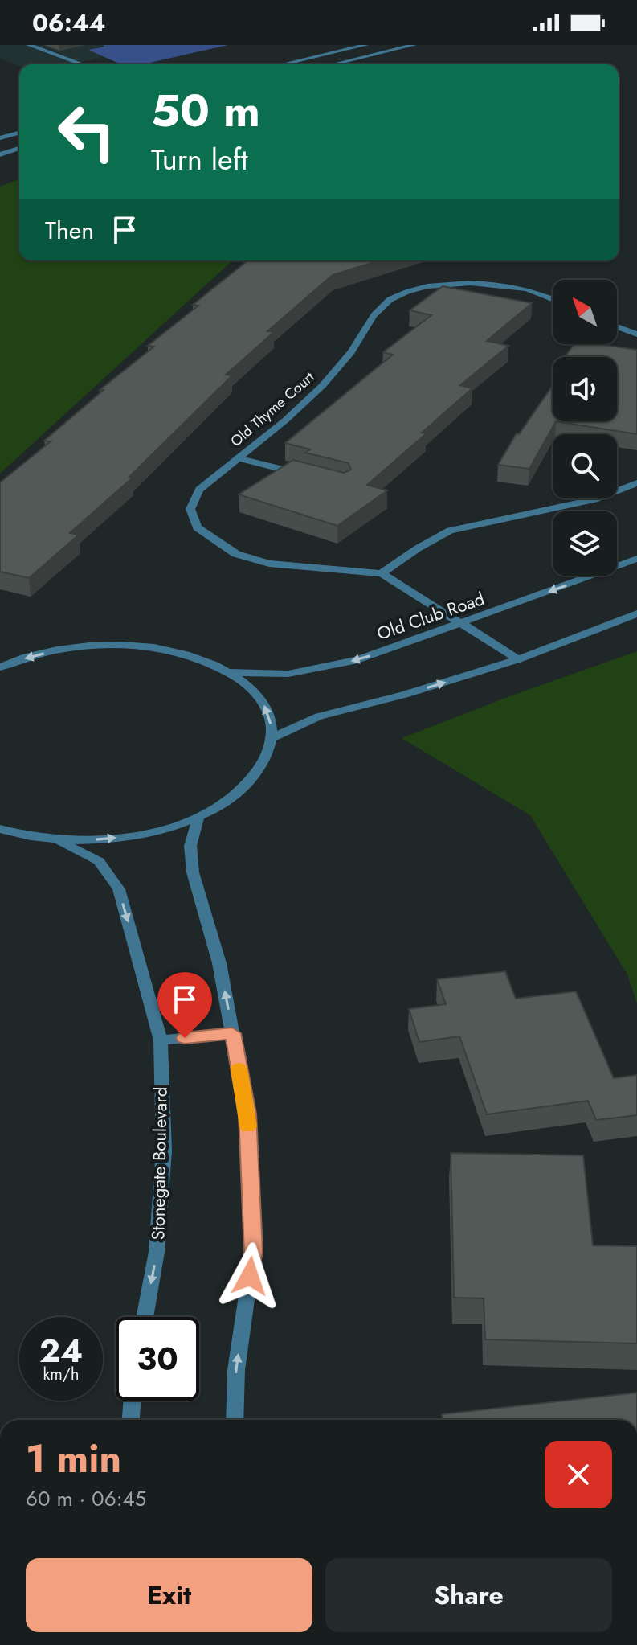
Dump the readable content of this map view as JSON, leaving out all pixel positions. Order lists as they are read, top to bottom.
{
  "streets": {
    "street": ["Old Thyme Court", "Old Club Road", "Stonegate Boulevard"]
  },
  "crossings": [
    ["Old Thyme Court", "Old Club Road"]
  ],
  "north": "top left",
  "page": {
    "status": "06:44",
    "turn": ["50 m", "Turn left"],
    "then": "Then",
    "speed": "24 km/h",
    "limit": "30",
    "heading": ["1 min", "60 m · 06:45"],
    "buttons": ["Exit", "Share"]
  }
}
